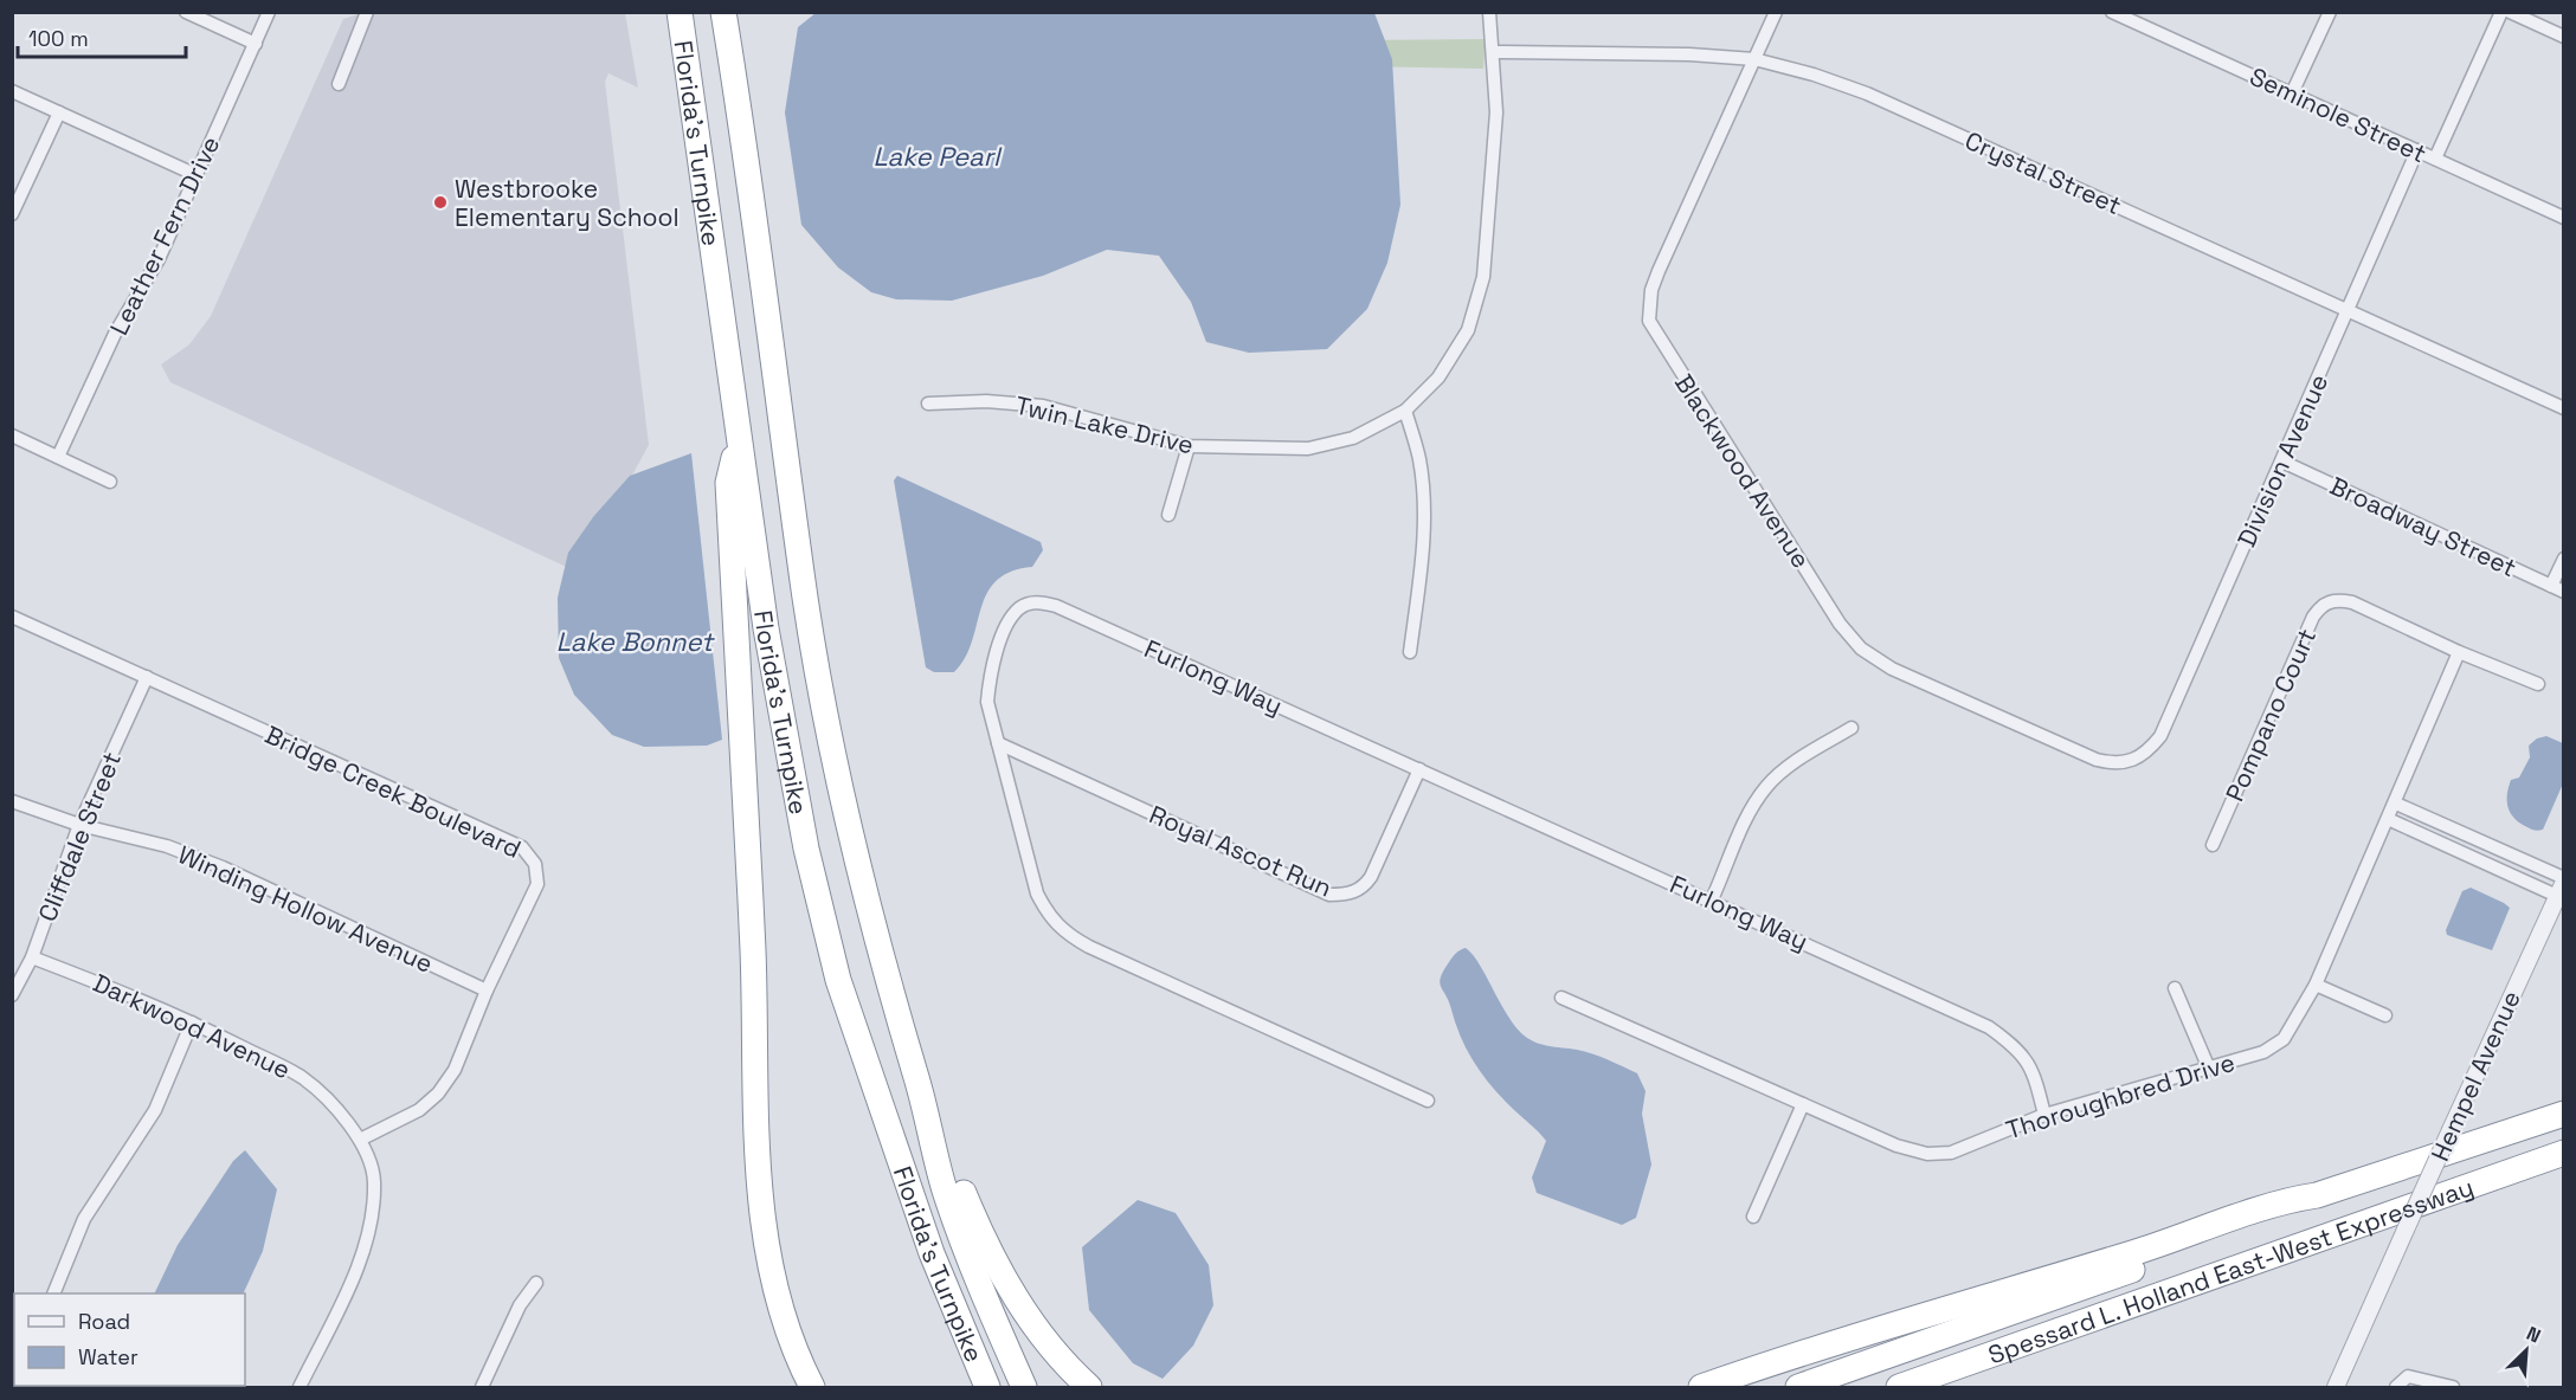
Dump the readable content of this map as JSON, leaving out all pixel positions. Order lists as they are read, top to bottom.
{
  "streets": {
    "highway": ["Florida's Turnpike", "Spessard L. Holland East-West Expressway"],
    "street": [
      "Seminole Street",
      "Crystal Street",
      "Leather Fern Drive",
      "Twin Lake Drive",
      "Division Avenue",
      "Blackwood Avenue",
      "Broadway Street",
      "Furlong Way",
      "Pompano Court",
      "Bridge Creek Boulevard",
      "Cliffdale Street",
      "Royal Ascot Run",
      "Winding Hollow Avenue",
      "Darkwood Avenue",
      "Hempel Avenue",
      "Thoroughbred Drive"
    ]
  },
  "crossings": [
    ["Seminole Street", "Division Avenue"],
    ["Crystal Street", "Twin Lake Drive"],
    ["Crystal Street", "Division Avenue"],
    ["Crystal Street", "Blackwood Avenue"],
    ["Division Avenue", "Blackwood Avenue"],
    ["Division Avenue", "Broadway Street"],
    ["Furlong Way", "Royal Ascot Run"],
    ["Furlong Way", "Thoroughbred Drive"],
    ["Pompano Court", "Thoroughbred Drive"],
    ["Bridge Creek Boulevard", "Cliffdale Street"],
    ["Bridge Creek Boulevard", "Winding Hollow Avenue"],
    ["Bridge Creek Boulevard", "Darkwood Avenue"],
    ["Cliffdale Street", "Winding Hollow Avenue"],
    ["Cliffdale Street", "Darkwood Avenue"]
  ],
  "water": ["Lake Pearl", "Lake Bonnet"],
  "places": ["Westbrooke Elementary School"],
  "legend": ["Road", "Water"],
  "scale_bar": "100 m",
  "north": "top right"
}
